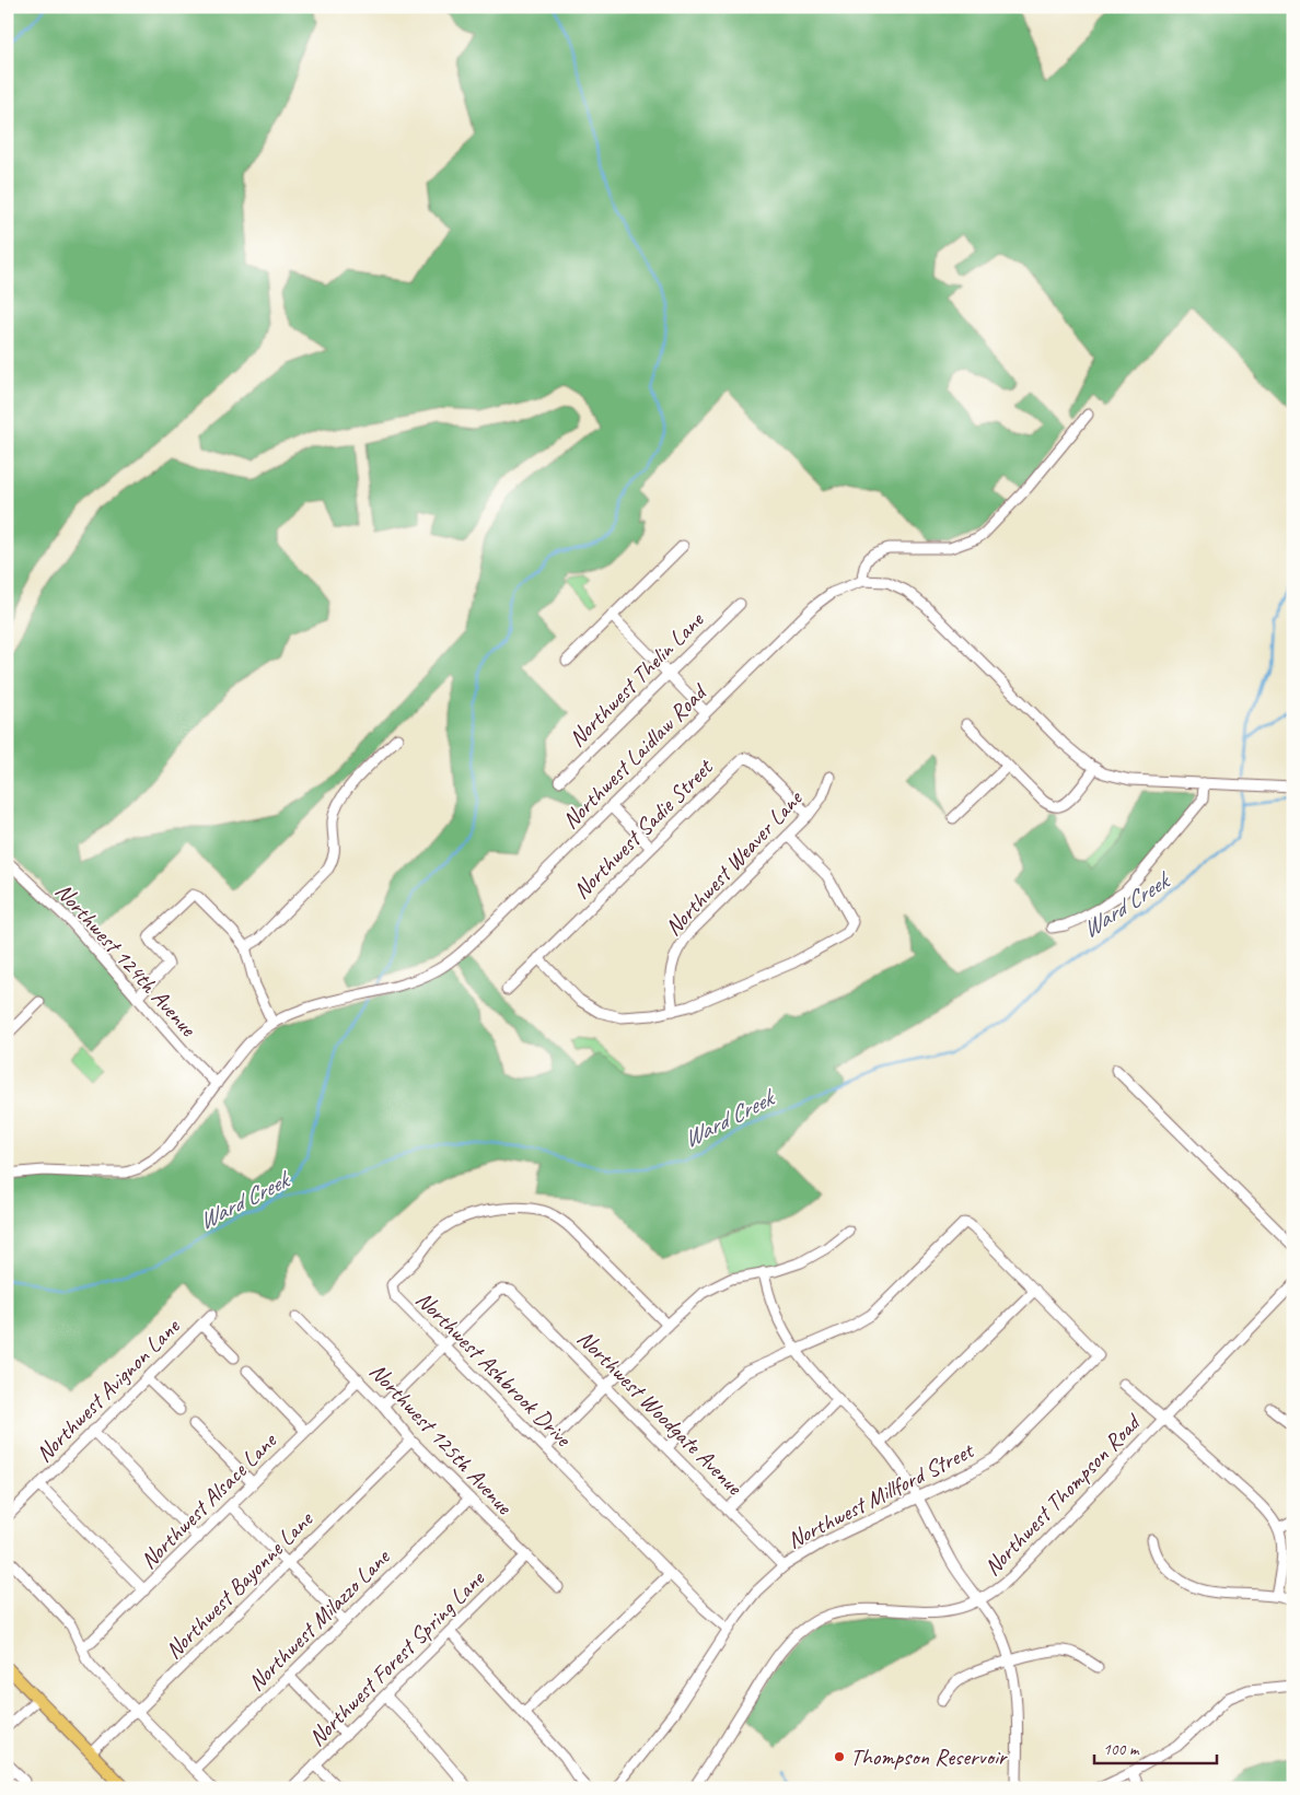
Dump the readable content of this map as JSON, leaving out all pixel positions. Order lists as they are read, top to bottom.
{
  "streets": {
    "street": [
      "Northwest Thelin Lane",
      "Northwest Laidlaw Road",
      "Northwest Sadie Street",
      "Northwest Weaver Lane",
      "Northwest 124th Avenue",
      "Northwest Ashbrook Drive",
      "Northwest Avignon Lane",
      "Northwest Woodgate Avenue",
      "Northwest 125th Avenue",
      "Northwest Millford Street",
      "Northwest Thompson Road",
      "Northwest Alsace Lane",
      "Northwest Bayonne Lane",
      "Northwest Milazzo Lane",
      "Northwest Forest Spring Lane"
    ]
  },
  "crossings": [
    ["Northwest Laidlaw Road", "Northwest 124th Avenue"],
    ["Northwest Sadie Street", "Northwest Weaver Lane"],
    ["Northwest Ashbrook Drive", "Northwest Woodgate Avenue"],
    ["Northwest Ashbrook Drive", "Northwest Millford Street"],
    ["Northwest Woodgate Avenue", "Northwest Millford Street"],
    ["Northwest 125th Avenue", "Northwest Alsace Lane"],
    ["Northwest 125th Avenue", "Northwest Bayonne Lane"],
    ["Northwest 125th Avenue", "Northwest Milazzo Lane"],
    ["Northwest 125th Avenue", "Northwest Forest Spring Lane"]
  ],
  "water": ["Ward Creek"],
  "places": ["Thompson Reservoir"],
  "scale_bar": "100 m"
}
